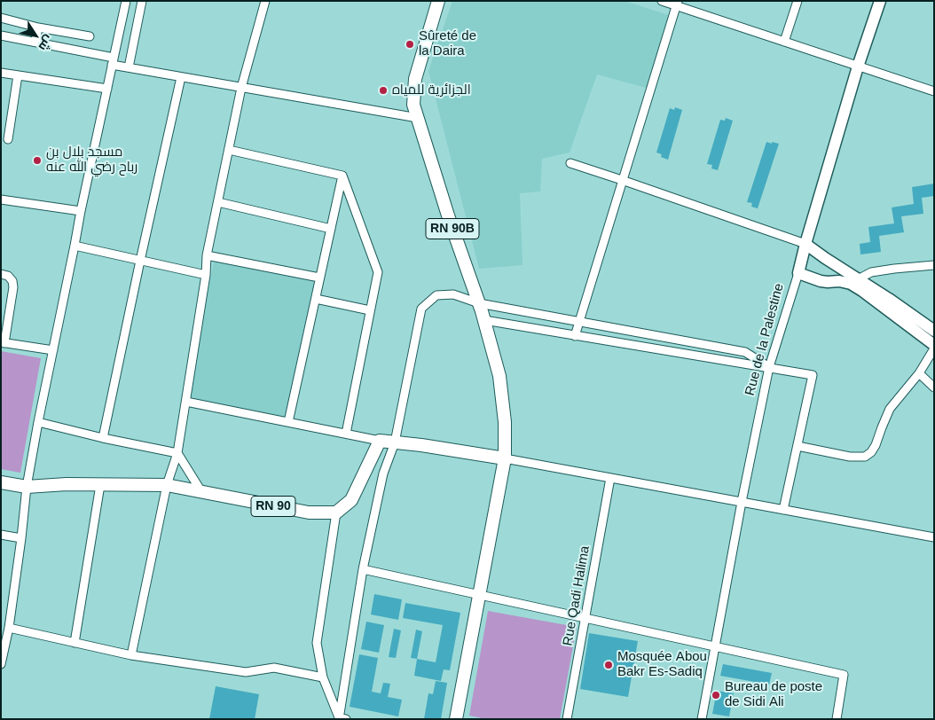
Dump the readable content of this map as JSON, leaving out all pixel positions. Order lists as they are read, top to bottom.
{
  "streets": {
    "main road": ["RN 90B", "Rue de la Palestine", "RN 90"],
    "street": ["Rue Qadi Halima"]
  },
  "places": [
    "Sûreté de la Daira",
    "الجزائرية للمياه",
    "مسجد بلال بن رباح رضي الله عنه",
    "Mosquée Abou Bakr Es-Sadiq",
    "Bureau de poste de Sidi Ali"
  ],
  "north": "bottom right"
}
